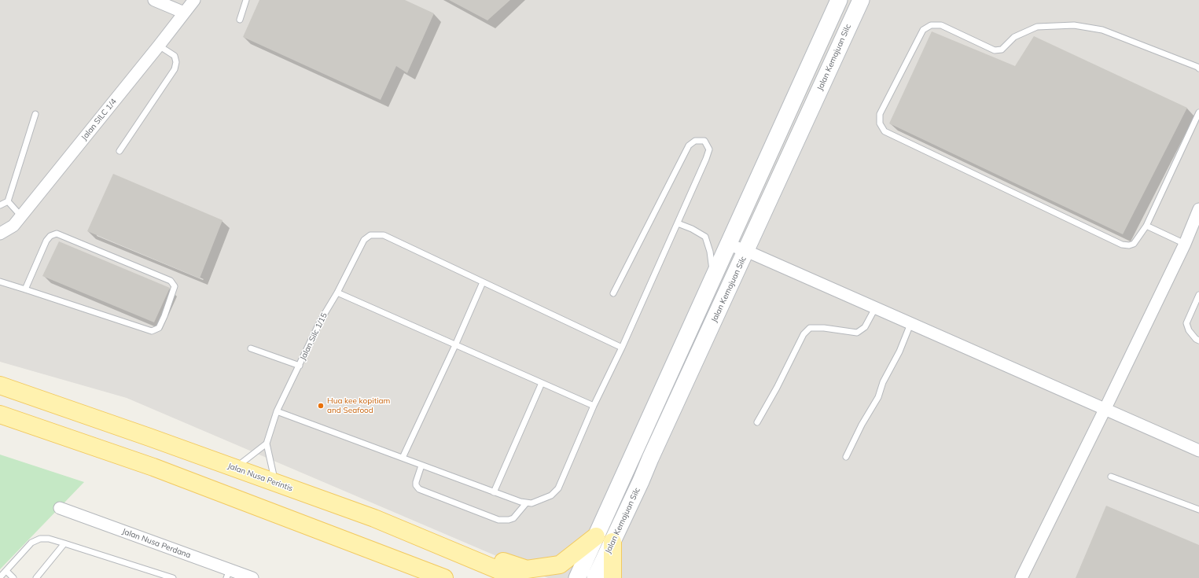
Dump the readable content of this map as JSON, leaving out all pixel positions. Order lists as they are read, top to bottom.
{
  "streets": {
    "main road": ["Jalan Nusa Perintis"],
    "street": ["Jalan Kemajuan Silc", "Jalan SILC 1/4", "Jalan Nusa Perdana"],
    "lane": ["Jalan Silc 1/15"]
  },
  "places": ["Hua kee kopitiam and Seafood"]
}
